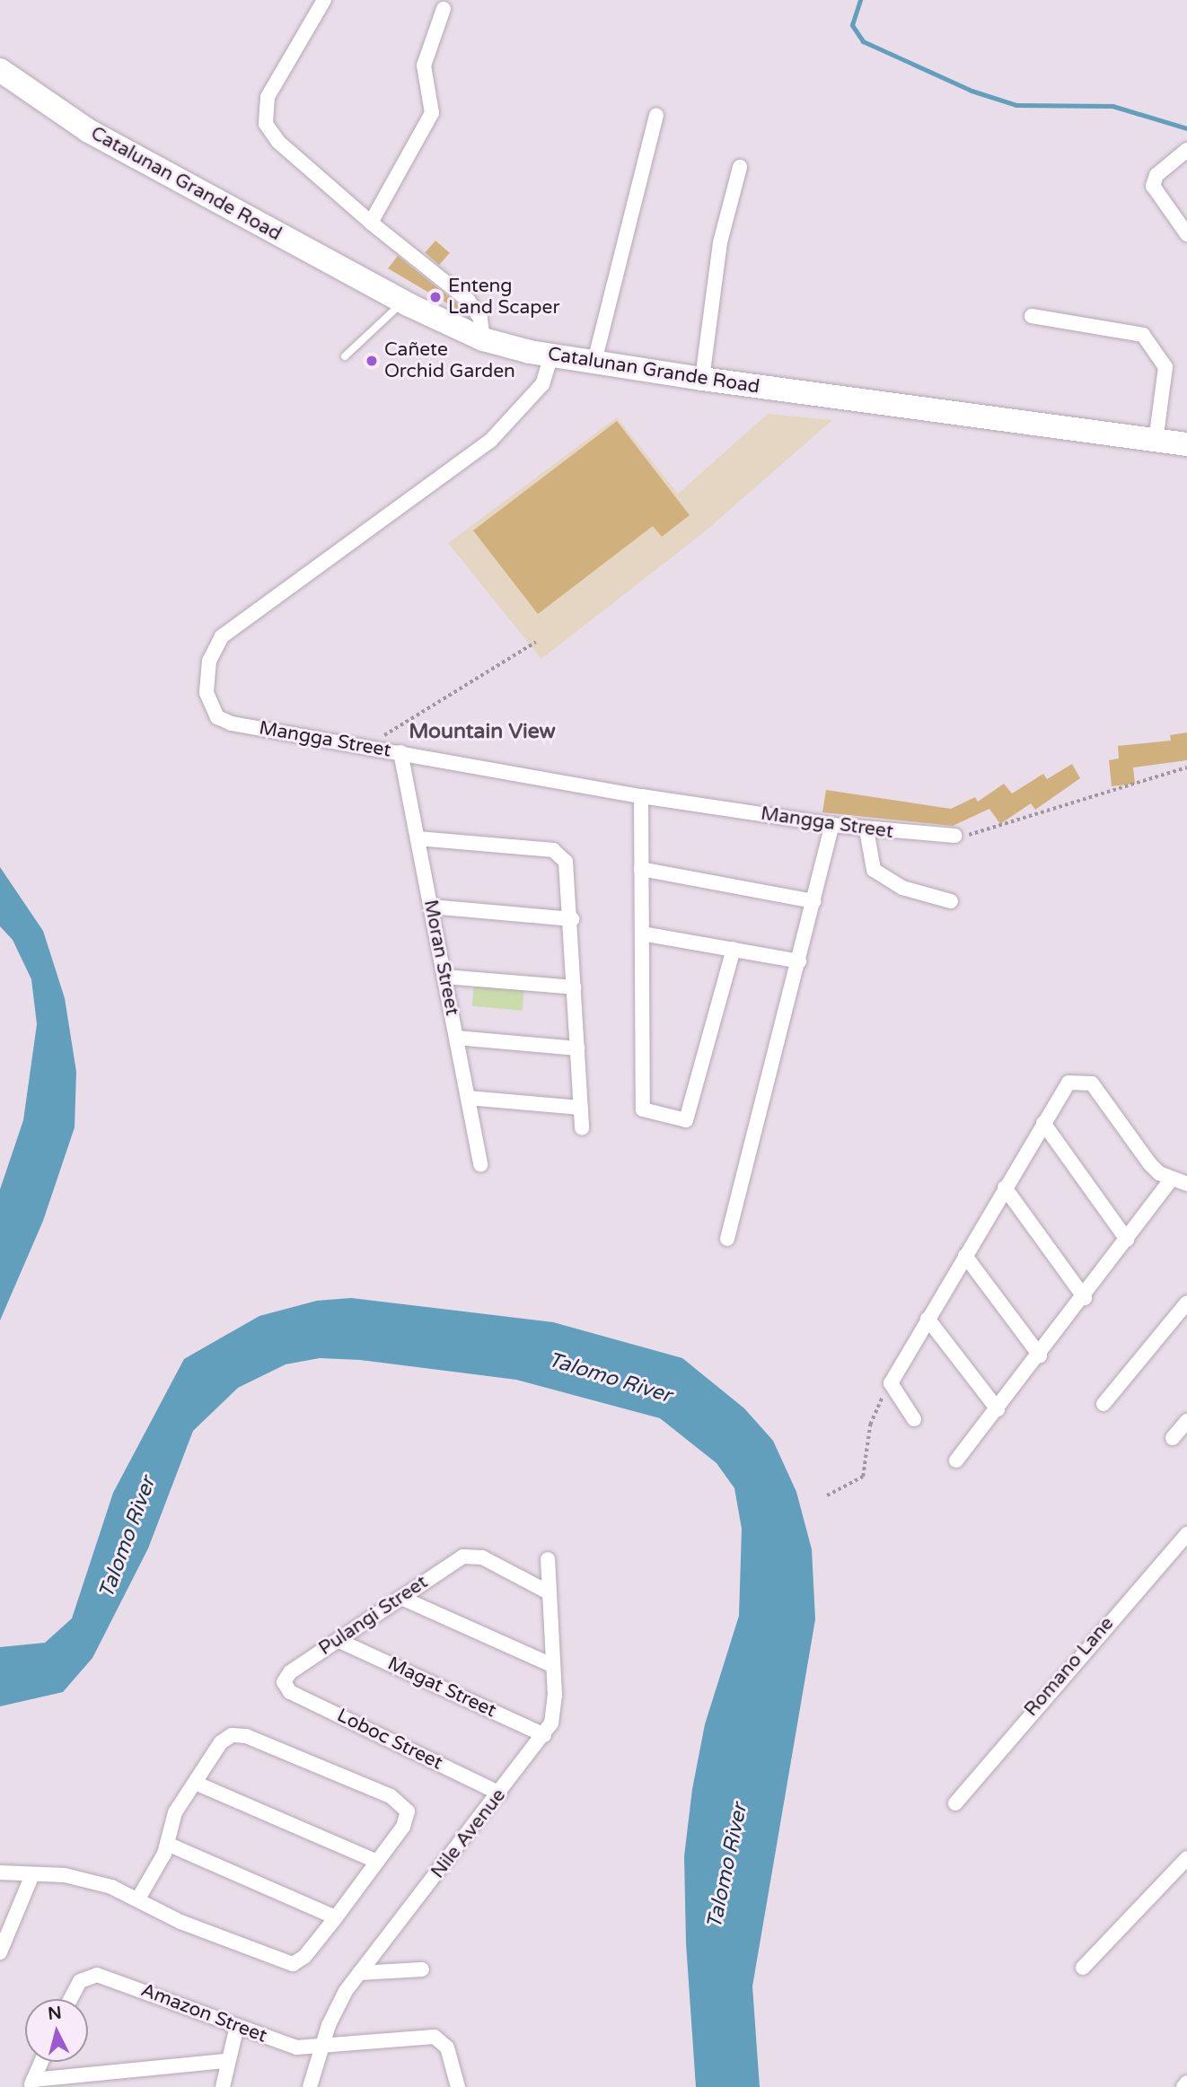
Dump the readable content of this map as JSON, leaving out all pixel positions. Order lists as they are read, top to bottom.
{
  "streets": {
    "main road": ["Catalunan Grande Road"],
    "street": [
      "Mangga Street",
      "Moran Street",
      "Pulangi Street",
      "Romano Lane",
      "Magat Street",
      "Loboc Street",
      "Nile Avenue",
      "Amazon Street"
    ]
  },
  "crossings": [
    ["Catalunan Grande Road", "Mangga Street"],
    ["Mangga Street", "Moran Street"],
    ["Pulangi Street", "Magat Street"],
    ["Pulangi Street", "Loboc Street"],
    ["Pulangi Street", "Nile Avenue"],
    ["Magat Street", "Nile Avenue"],
    ["Loboc Street", "Nile Avenue"],
    ["Nile Avenue", "Amazon Street"]
  ],
  "districts": ["Mountain View"],
  "water": ["Talomo River"],
  "places": ["Enteng Land Scaper", "Cañete Orchid Garden"],
  "north": "top"
}
